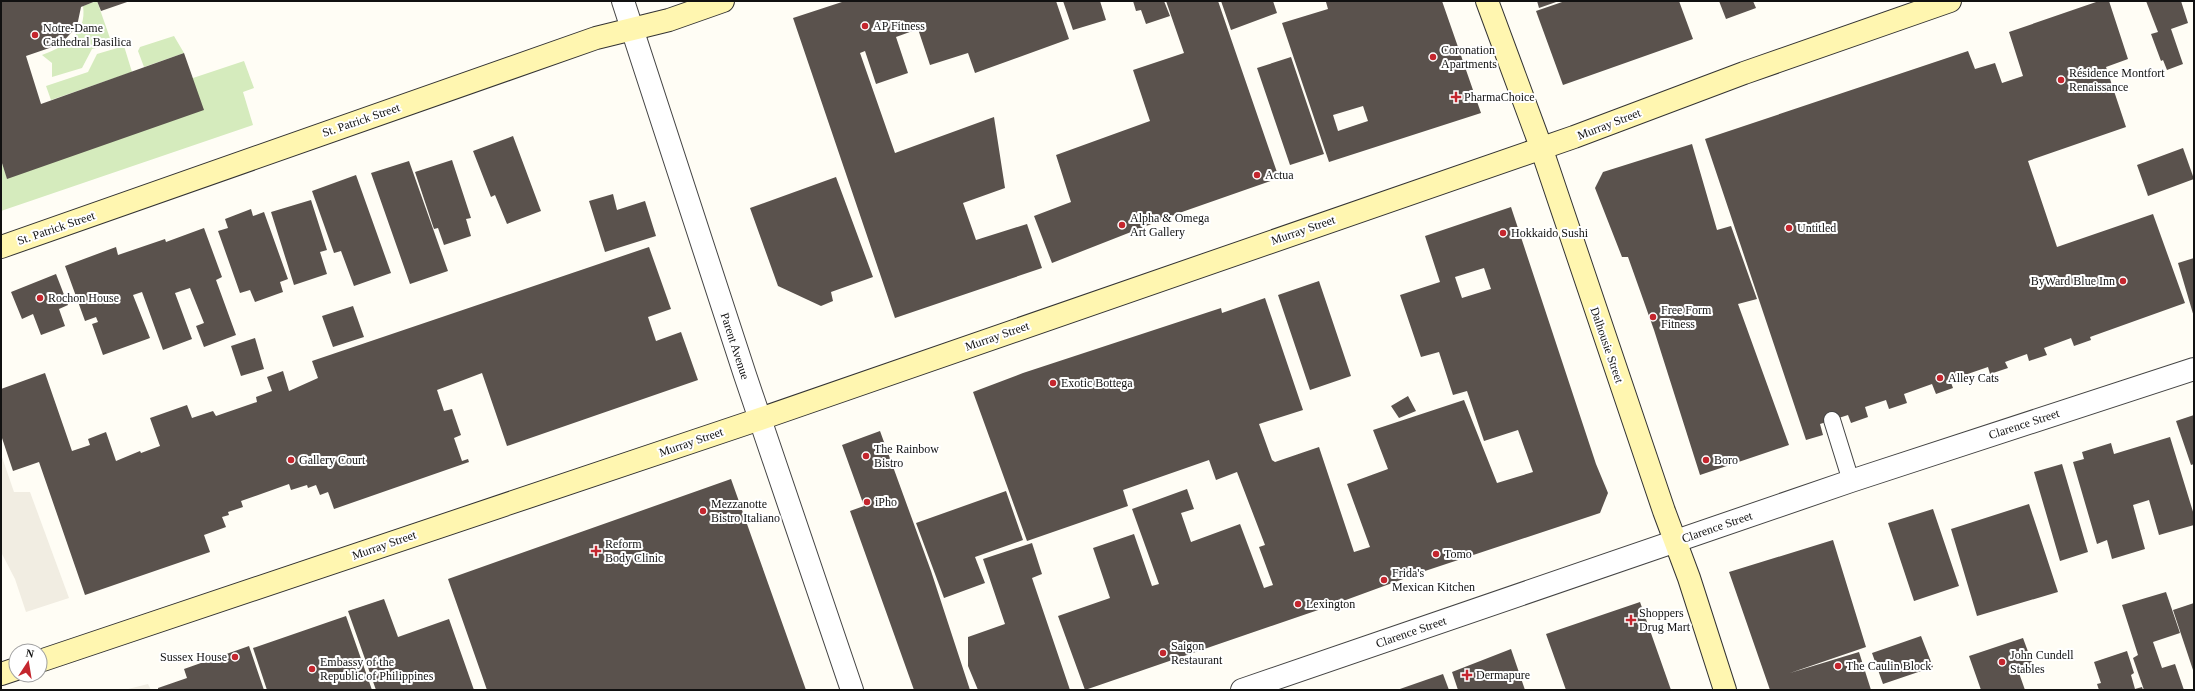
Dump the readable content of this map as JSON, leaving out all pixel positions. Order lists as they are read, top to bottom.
{
  "streets": {
    "main road": ["St. Patrick Street", "Murray Street", "Dalhousie Street"],
    "street": ["Parent Avenue", "Clarence Street"]
  },
  "crossings": [
    ["St. Patrick Street", "Parent Avenue"],
    ["Murray Street", "Dalhousie Street"],
    ["Murray Street", "Parent Avenue"],
    ["Dalhousie Street", "Clarence Street"]
  ],
  "places": {
    "other": [
      "AP Fitness",
      "Notre-Dame Cathedral Basilica",
      "Coronation Apartments",
      "Résidence Montfort Renaissance",
      "Actua",
      "Alpha & Omega Art Gallery",
      "Untitled",
      "Hokkaido Sushi",
      "ByWard Blue Inn",
      "Rochon House",
      "Free Form Fitness",
      "Alley Cats",
      "Exotic Bottega",
      "The Rainbow Bistro",
      "Gallery Court",
      "Boro",
      "iPho",
      "Mezzanotte Bistro Italiano",
      "Tomo",
      "Frida's Mexican Kitchen",
      "Lexington",
      "Saigon Restaurant",
      "Sussex House",
      "John Cundell Stables",
      "The Caulin Block",
      "Embassy of the Republic of Philippines"
    ],
    "health": [
      "PharmaChoice",
      "Reform Body Clinic",
      "Shoppers Drug Mart",
      "Dermapure"
    ]
  },
  "north": "top"
}
